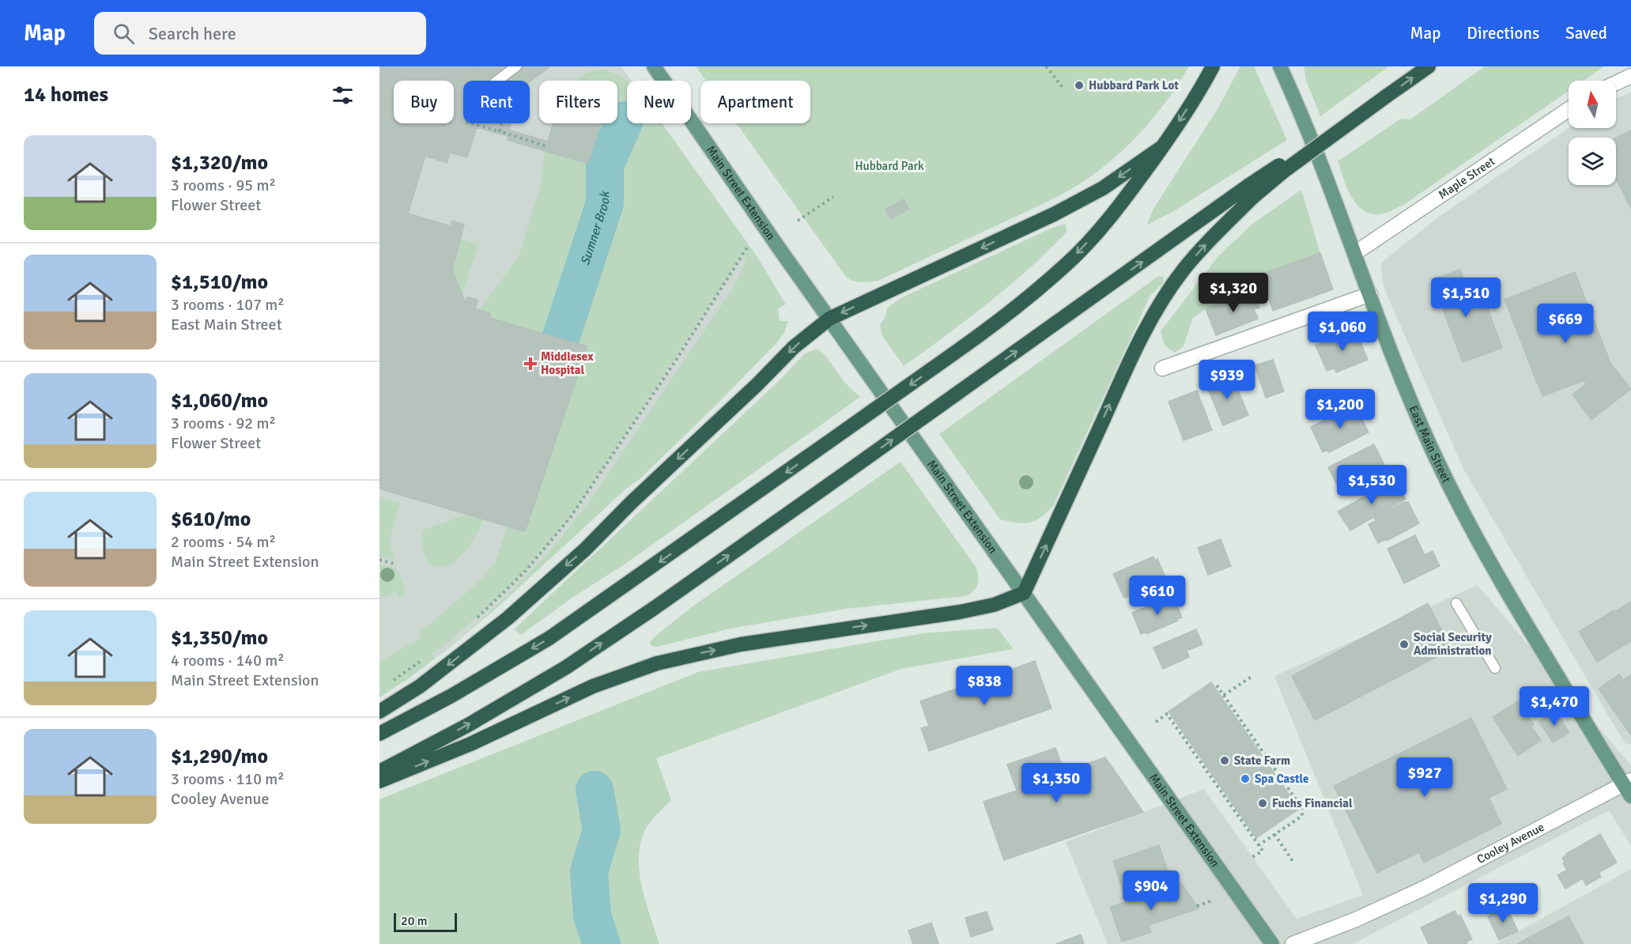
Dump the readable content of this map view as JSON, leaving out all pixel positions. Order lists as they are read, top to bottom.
{
  "streets": {
    "main road": ["Main Street Extension", "East Main Street"],
    "street": ["Maple Street", "Cooley Avenue"]
  },
  "crossings": [
    ["Maple Street", "East Main Street"],
    ["East Main Street", "Cooley Avenue"]
  ],
  "water": ["Sumner Brook"],
  "parks": ["Hubbard Park"],
  "places": {
    "other": [
      "Hubbard Park Lot",
      "Social Security Administration",
      "State Farm",
      "Spa Castle",
      "Fuchs Financial"
    ],
    "health": ["Middlesex Hospital"]
  },
  "scale_bar": "20 m",
  "north": "top",
  "page": {
    "header": "Map",
    "search": "Search here",
    "nav": ["Map", "Directions", "Saved"],
    "heading": "14 homes",
    "chip": [
      "Buy",
      "Rent",
      "Filters",
      "New",
      "Apartment"
    ],
    "list": [
      {
        "name": "$1,320/mo",
        "note": "3 rooms · 95 m² · Flower Street"
      },
      {
        "name": "$1,510/mo",
        "note": "3 rooms · 107 m² · East Main Street"
      },
      {
        "name": "$1,060/mo",
        "note": "3 rooms · 92 m² · Flower Street"
      },
      {
        "name": "$610/mo",
        "note": "2 rooms · 54 m² · Main Street Extension"
      },
      {
        "name": "$1,350/mo",
        "note": "4 rooms · 140 m² · Main Street Extension"
      },
      {
        "name": "$1,290/mo",
        "note": "3 rooms · 110 m² · Cooley Avenue"
      }
    ],
    "price": [
      "$1,320",
      "$1,510",
      "$669",
      "$1,060",
      "$939",
      "$1,200",
      "$1,530",
      "$610",
      "$838",
      "$1,470",
      "$927",
      "$1,350",
      "$904",
      "$1,290"
    ],
    "scale": "20 m"
  }
}
